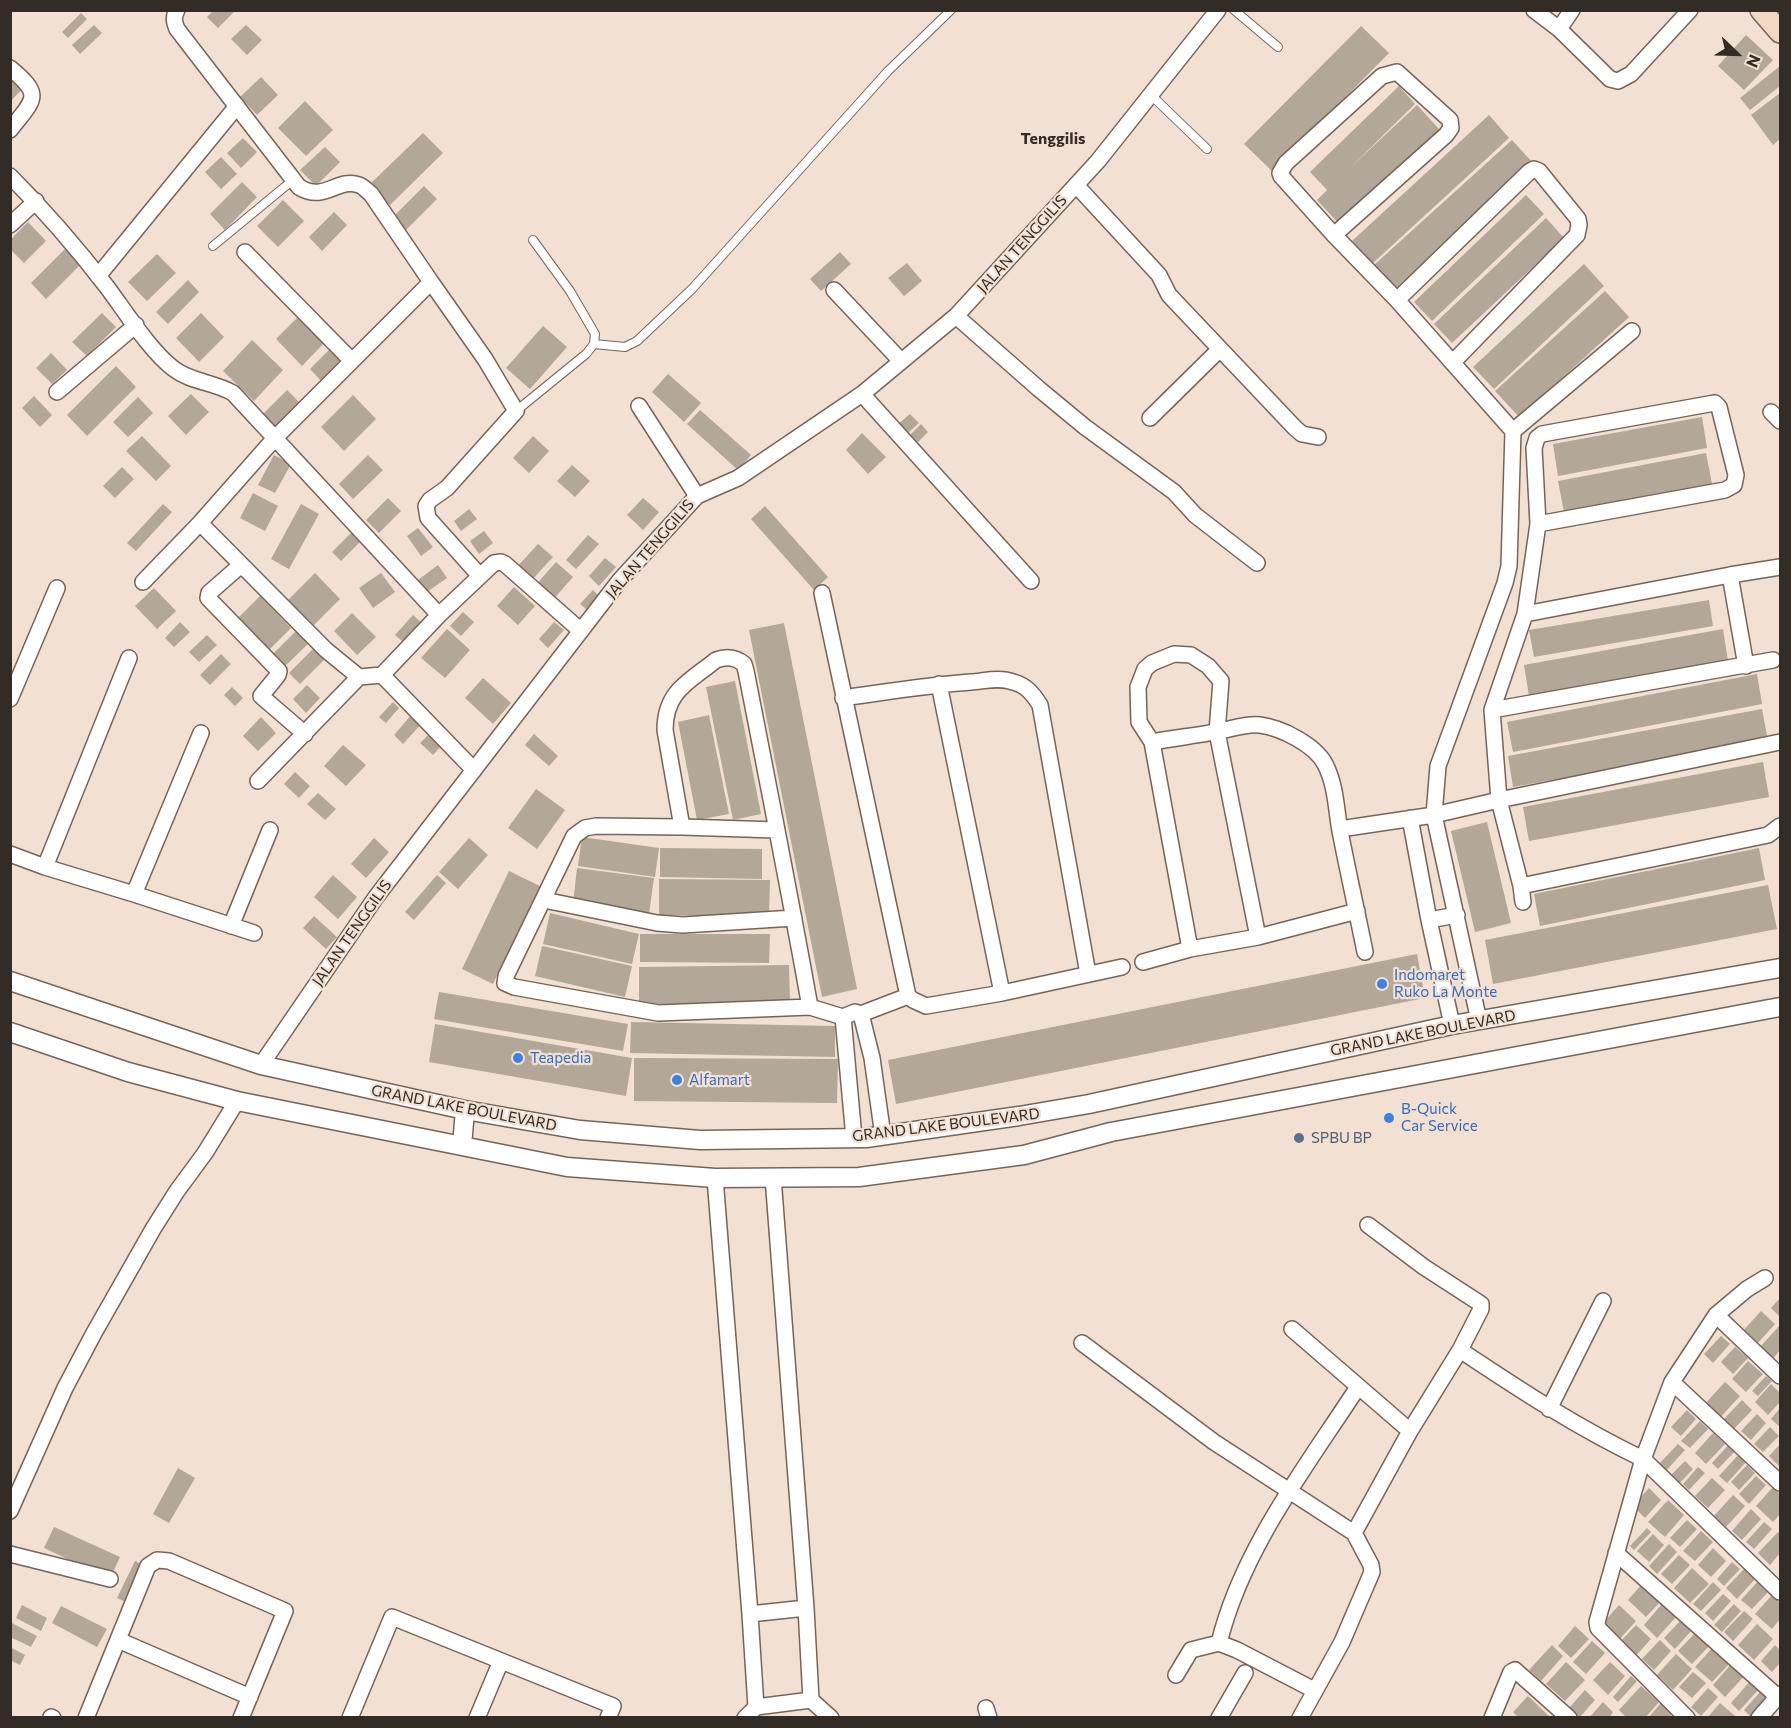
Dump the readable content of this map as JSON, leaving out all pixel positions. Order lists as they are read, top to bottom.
{
  "streets": {
    "street": ["JALAN TENGGILIS", "GRAND LAKE BOULEVARD"]
  },
  "crossings": [
    ["JALAN TENGGILIS", "GRAND LAKE BOULEVARD"]
  ],
  "districts": ["Tenggilis"],
  "places": [
    "Indomaret Ruko La Monte",
    "Teapedia",
    "Alfamart",
    "B-Quick Car Service",
    "SPBU BP"
  ],
  "north": "bottom right"
}
